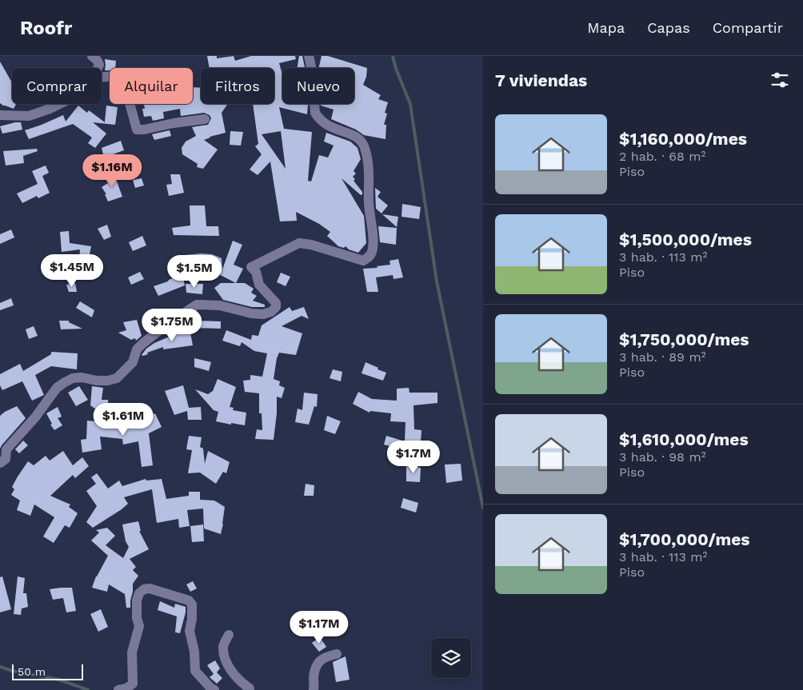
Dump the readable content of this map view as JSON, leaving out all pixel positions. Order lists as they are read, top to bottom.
{
  "scale_bar": "50 m",
  "page": {
    "header": "Roofr",
    "nav": ["Mapa", "Capas", "Compartir"],
    "heading": "7 viviendas",
    "chip": [
      "Comprar",
      "Alquilar",
      "Filtros",
      "Nuevo"
    ],
    "list": [
      {
        "name": "$1,160,000/mes",
        "note": "2 hab. · 68 m² · Piso"
      },
      {
        "name": "$1,500,000/mes",
        "note": "3 hab. · 113 m² · Piso"
      },
      {
        "name": "$1,750,000/mes",
        "note": "3 hab. · 89 m² · Piso"
      },
      {
        "name": "$1,610,000/mes",
        "note": "3 hab. · 98 m² · Piso"
      },
      {
        "name": "$1,700,000/mes",
        "note": "3 hab. · 113 m² · Piso"
      }
    ],
    "price": [
      "$1.16M",
      "$1.45M",
      "$1.5M",
      "$1.75M",
      "$1.61M",
      "$1.7M",
      "$1.17M"
    ],
    "scale": "50 m"
  }
}
